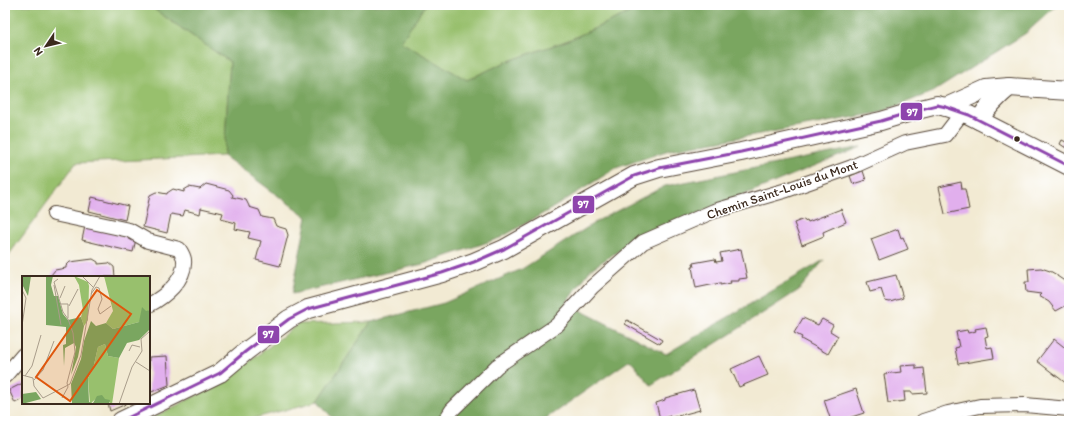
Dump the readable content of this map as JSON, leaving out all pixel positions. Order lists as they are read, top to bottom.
{
  "streets": {
    "street": ["Chemin Saint-Louis du Mont"]
  },
  "lines": ["transit line 97"],
  "north": "bottom left"
}
